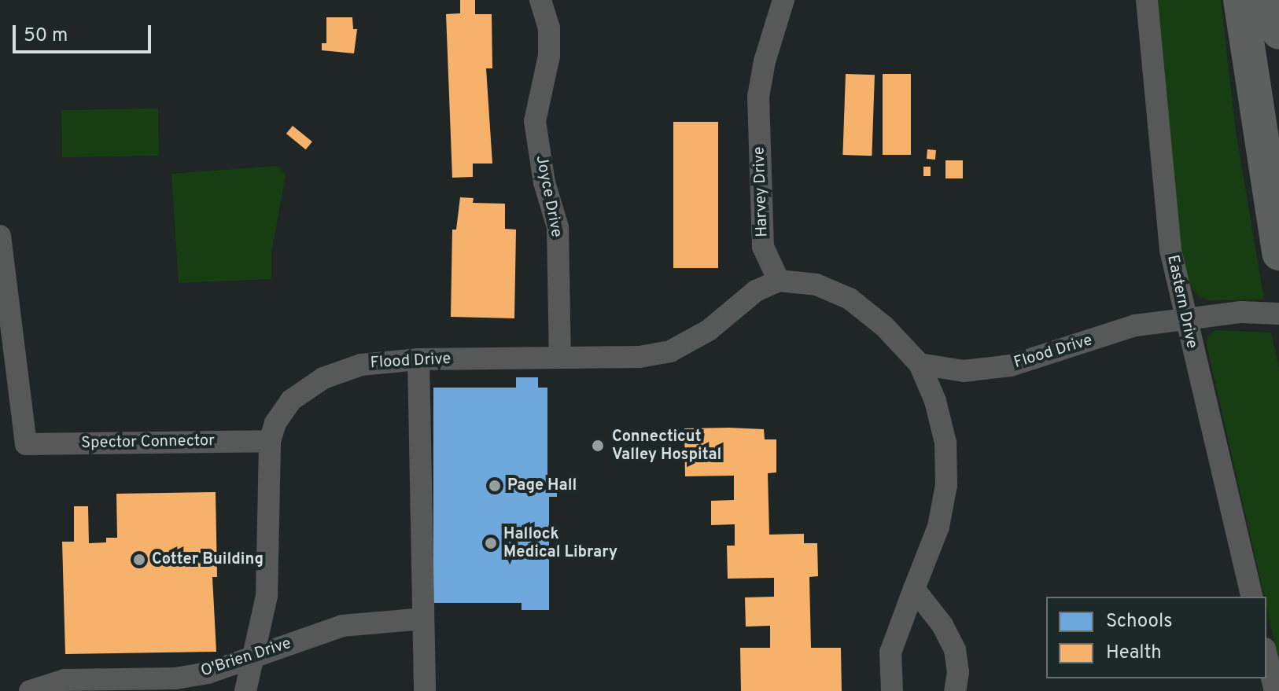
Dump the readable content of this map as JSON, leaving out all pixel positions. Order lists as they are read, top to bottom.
{
  "streets": {
    "street": [
      "Harvey Drive",
      "Joyce Drive",
      "Eastern Drive",
      "Flood Drive",
      "Spector Connector",
      "O'Brien Drive"
    ]
  },
  "crossings": [
    ["Harvey Drive", "Flood Drive"],
    ["Joyce Drive", "Flood Drive"],
    ["Eastern Drive", "Flood Drive"],
    ["Flood Drive", "Spector Connector"],
    ["Flood Drive", "O'Brien Drive"]
  ],
  "places": [
    "Connecticut Valley Hospital",
    "Page Hall",
    "Hallock Medical Library",
    "Cotter Building"
  ],
  "legend": ["Schools", "Health"],
  "scale_bar": "50 m"
}
